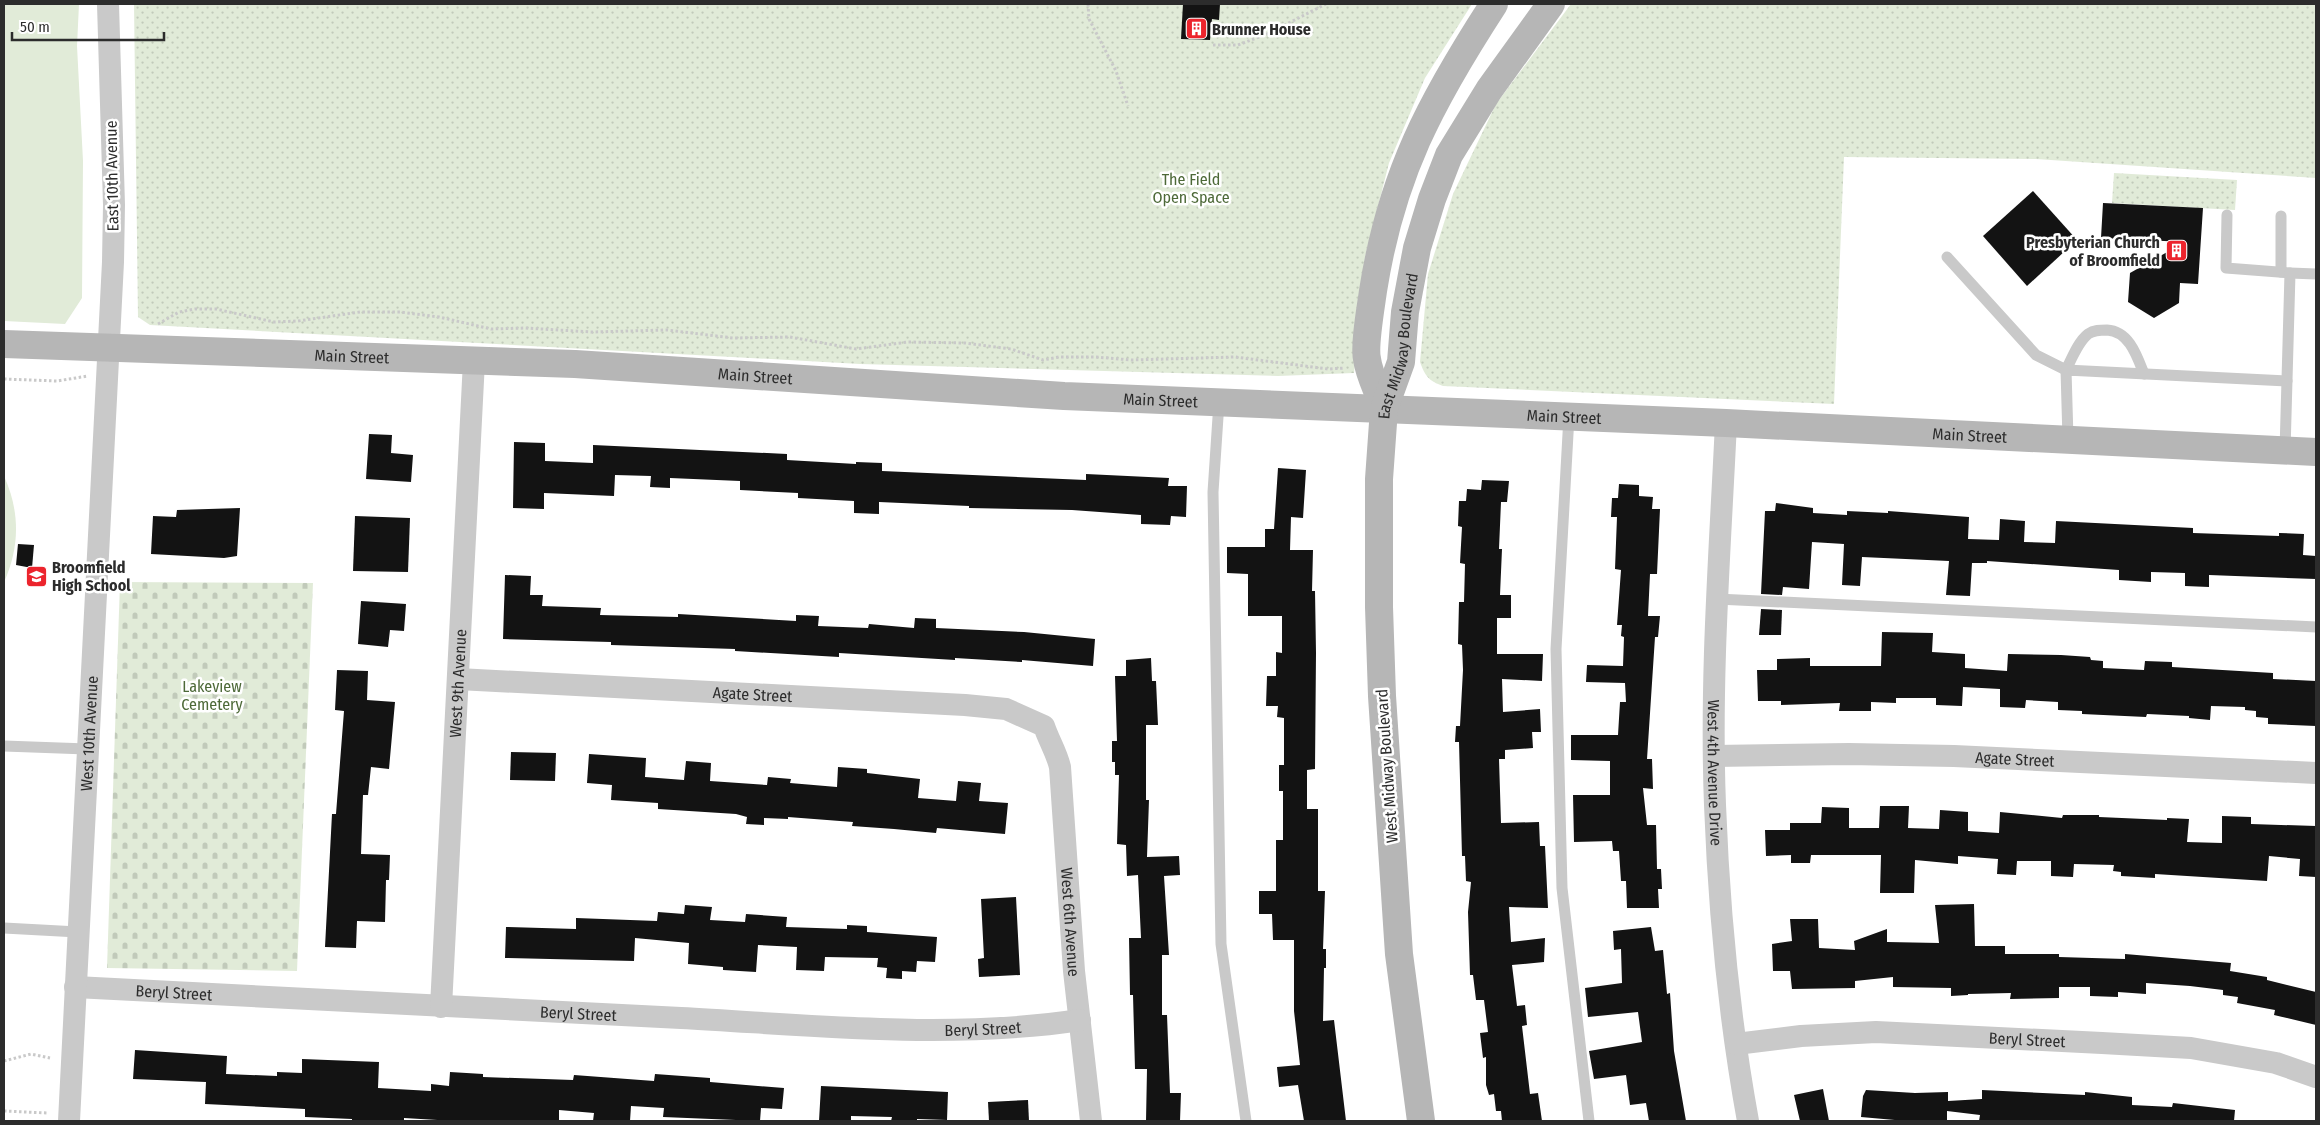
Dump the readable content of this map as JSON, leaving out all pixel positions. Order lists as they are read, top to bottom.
{
  "streets": {
    "main road": ["East Midway Boulevard", "Main Street", "West Midway Boulevard"],
    "street": [
      "East 10th Avenue",
      "West 9th Avenue",
      "Agate Street",
      "West 10th Avenue",
      "West 4th Avenue Drive",
      "West 6th Avenue",
      "Beryl Street"
    ]
  },
  "crossings": [
    ["East 10th Avenue", "Main Street"],
    ["East 10th Avenue", "West 10th Avenue"],
    ["East Midway Boulevard", "Main Street"],
    ["East Midway Boulevard", "West Midway Boulevard"],
    ["Main Street", "West 9th Avenue"],
    ["Main Street", "West 10th Avenue"],
    ["Main Street", "West Midway Boulevard"],
    ["Main Street", "West 4th Avenue Drive"],
    ["West 9th Avenue", "Agate Street"],
    ["West 9th Avenue", "Beryl Street"],
    ["Agate Street", "West 4th Avenue Drive"],
    ["Agate Street", "West 6th Avenue"],
    ["West 10th Avenue", "Beryl Street"],
    ["West 4th Avenue Drive", "Beryl Street"],
    ["West 6th Avenue", "Beryl Street"]
  ],
  "parks": ["The Field Open Space", "Lakeview Cemetery"],
  "places": {
    "building": ["Brunner House", "Presbyterian Church of Broomfield"],
    "school or university": ["Broomfield High School"]
  },
  "scale_bar": "50 m"
}
